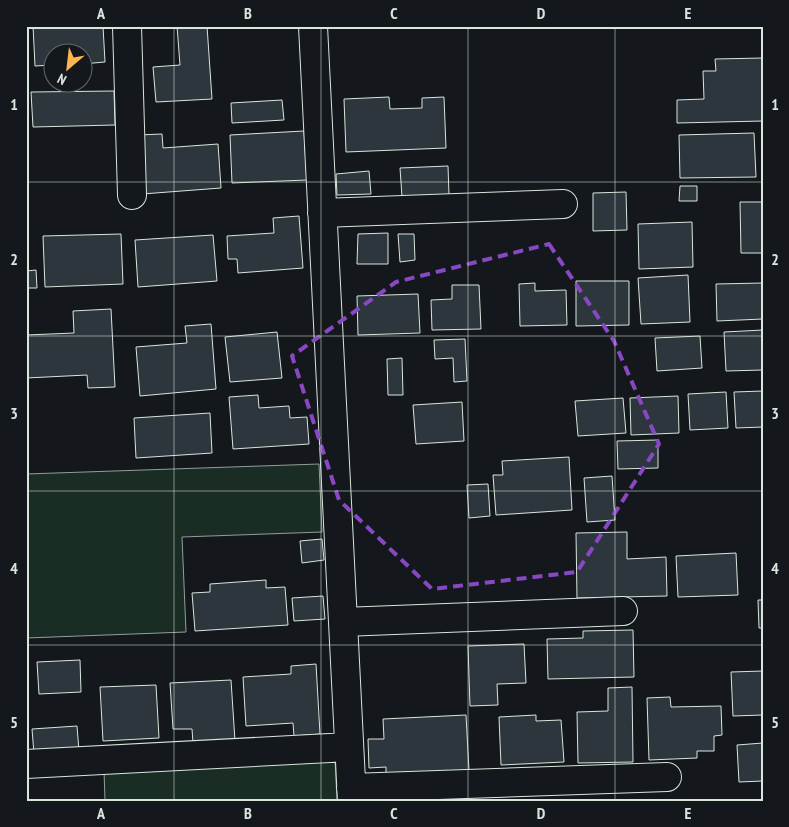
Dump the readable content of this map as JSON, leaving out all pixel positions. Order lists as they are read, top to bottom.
{
  "north": "bottom left",
  "grid": {
    "columns": [
      "A",
      "B",
      "C",
      "D",
      "E"
    ],
    "rows": [
      "1",
      "2",
      "3",
      "4",
      "5"
    ]
  }
}
